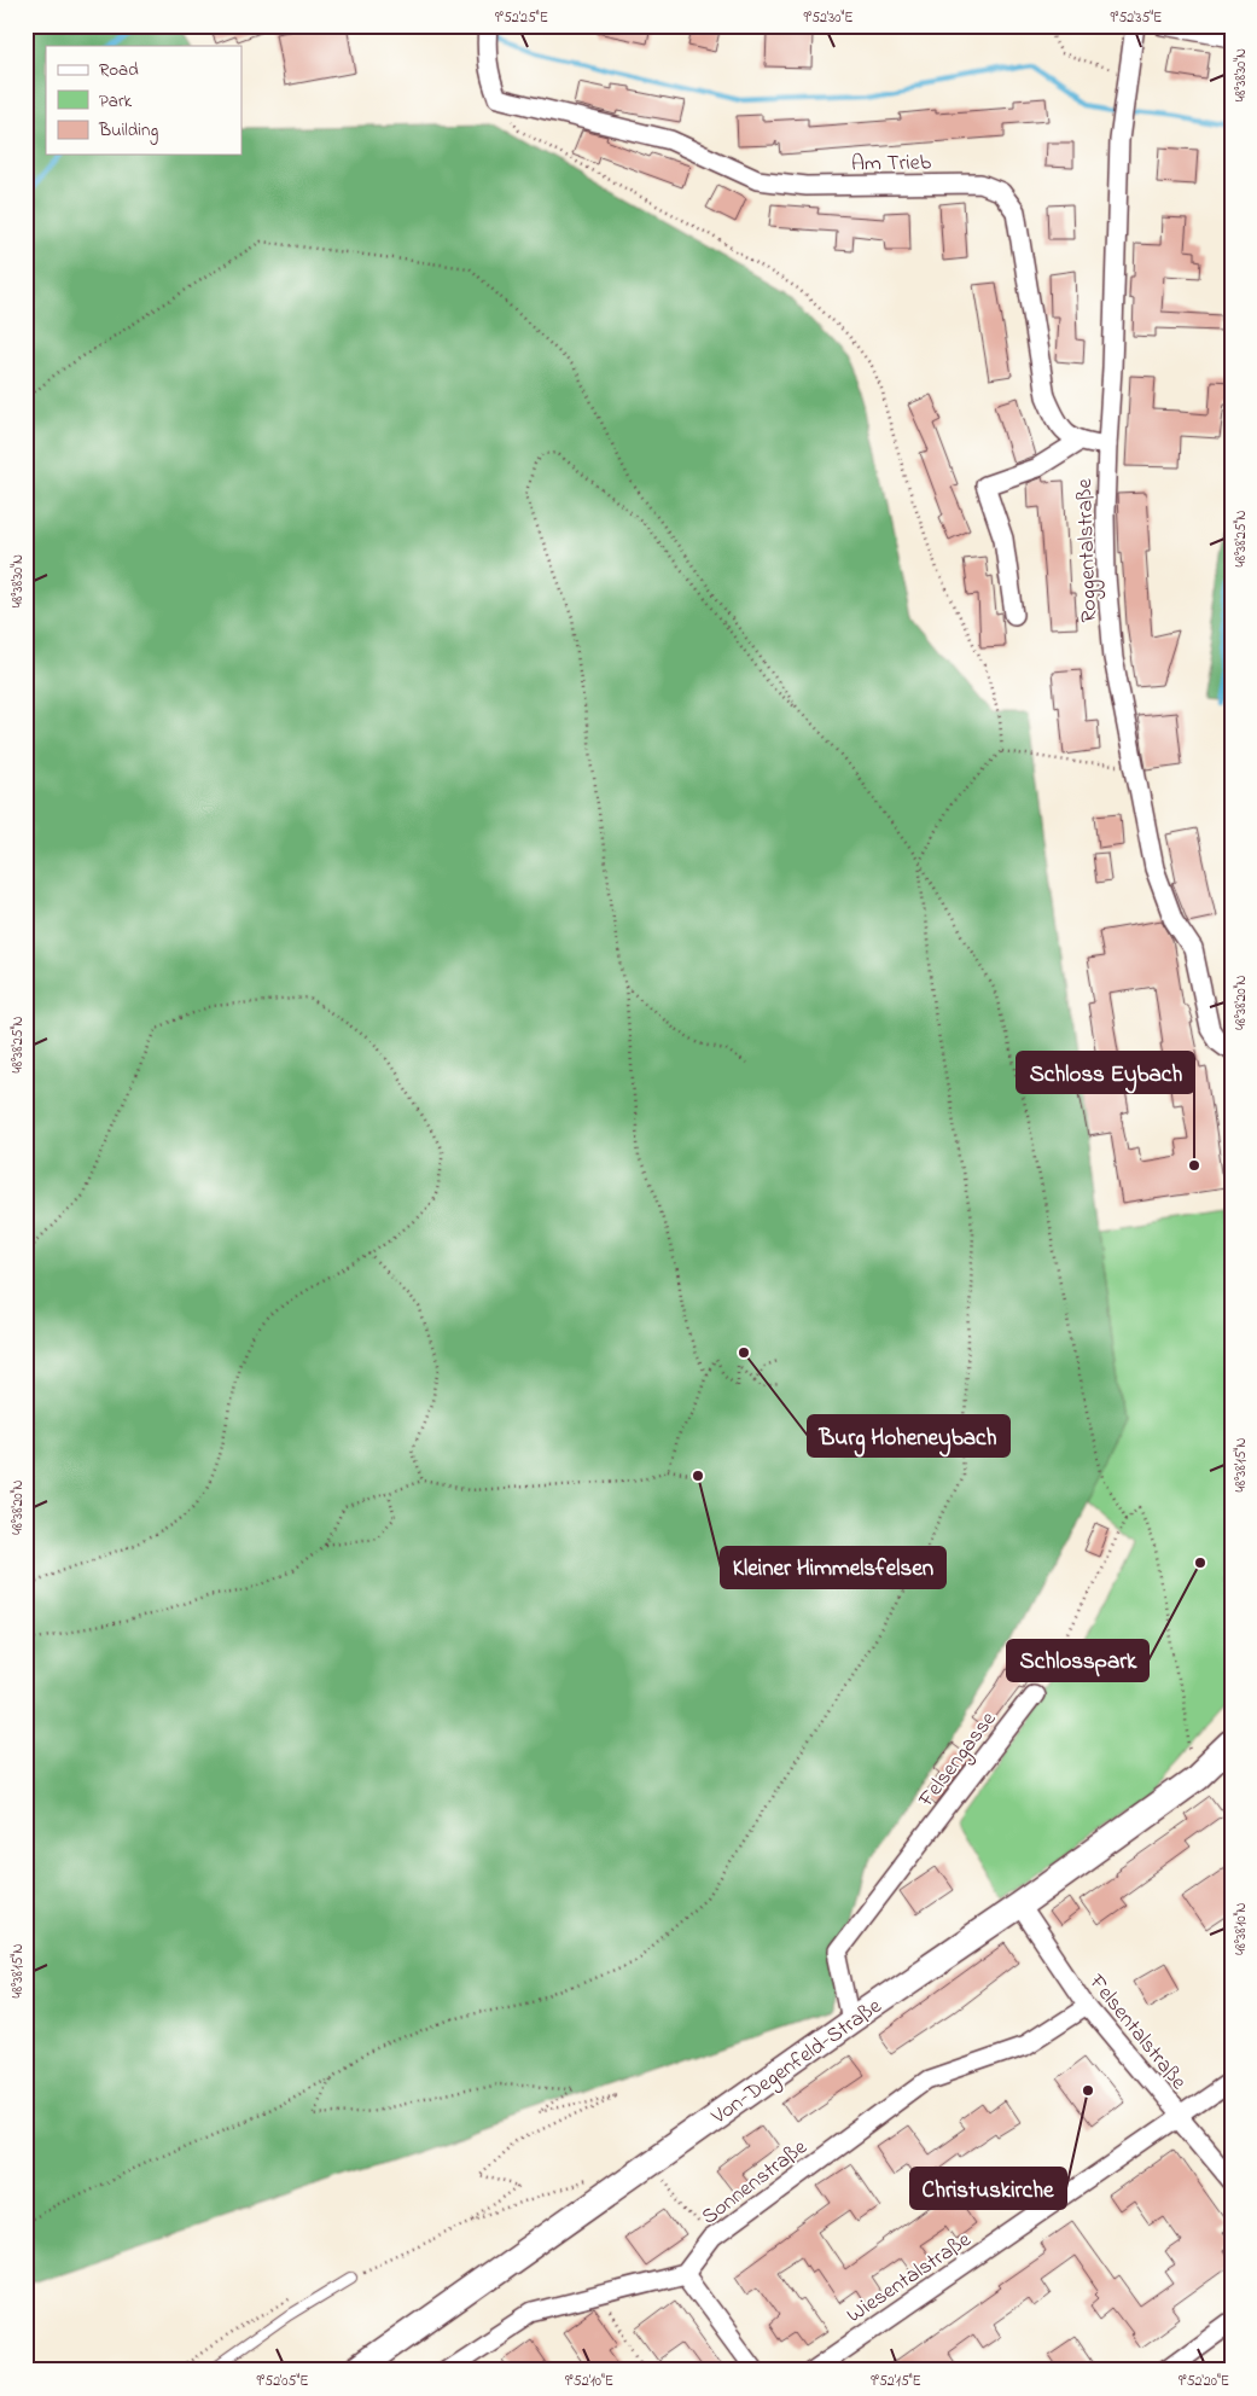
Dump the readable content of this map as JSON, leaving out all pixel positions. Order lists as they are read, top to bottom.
{
  "streets": {
    "main road": ["Von-Degenfeld-Straße"],
    "street": [
      "Am Trieb",
      "Roggentalstraße",
      "Felsengasse",
      "Felsentalstraße",
      "Sonnenstraße",
      "Wiesentalstraße"
    ]
  },
  "crossings": [
    ["Felsengasse", "Von-Degenfeld-Straße"],
    ["Felsentalstraße", "Von-Degenfeld-Straße"],
    ["Felsentalstraße", "Sonnenstraße"],
    ["Felsentalstraße", "Wiesentalstraße"]
  ],
  "places": [
    "Schloss Eybach",
    "Burg Hoheneybach",
    "Kleiner Himmelsfelsen",
    "Schlosspark",
    "Christuskirche"
  ],
  "legend": ["Road", "Park", "Building"],
  "coordinates": [
    "9°52'25\"E",
    "9°52'30\"E",
    "9°52'35\"E",
    "48°38'30\"N",
    "48°38'25\"N",
    "48°38'20\"N",
    "48°38'15\"N",
    "48°38'10\"N",
    "9°52'05\"E",
    "9°52'10\"E",
    "9°52'15\"E",
    "9°52'20\"E"
  ]
}
